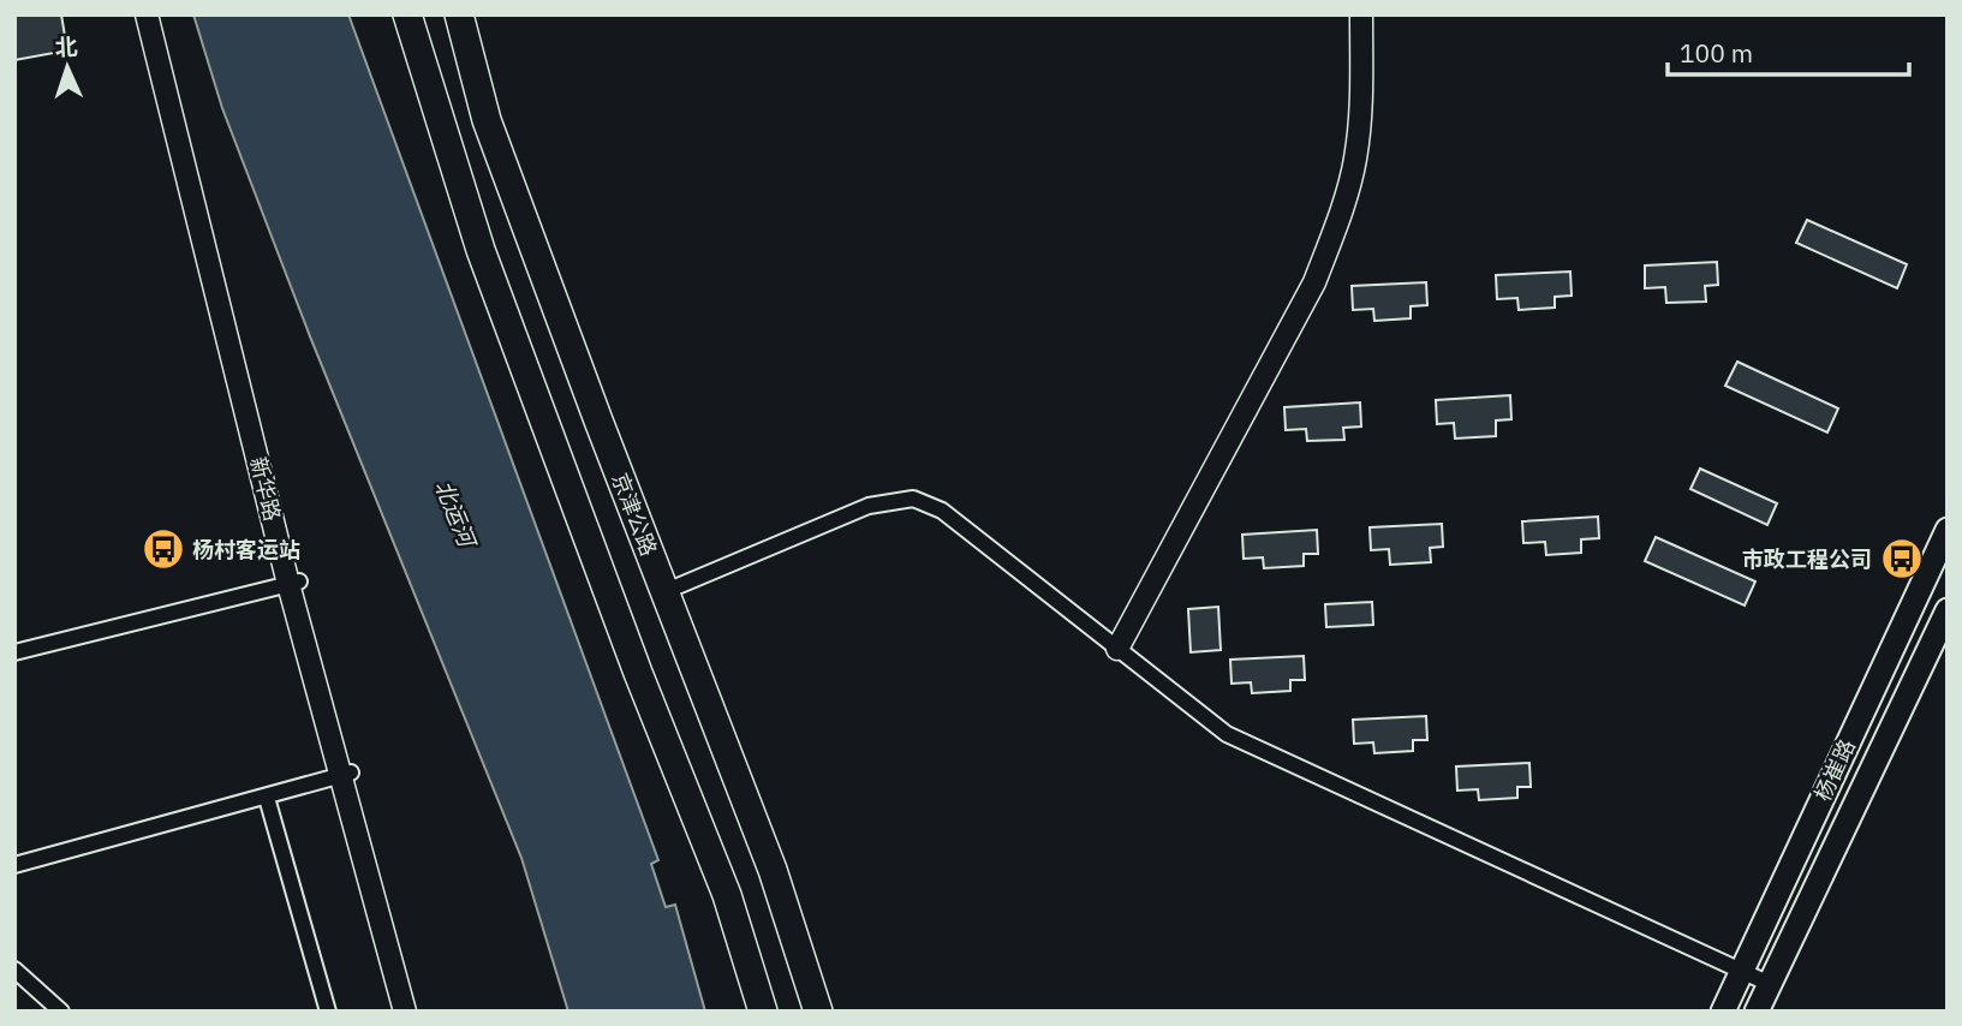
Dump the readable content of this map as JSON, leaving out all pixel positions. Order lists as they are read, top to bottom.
{
  "streets": {
    "highway": ["京津公路"],
    "main road": ["杨崔路"],
    "street": ["新华路"]
  },
  "water": ["北运河"],
  "places": {
    "bus stop": ["杨村客运站", "市政工程公司"]
  },
  "scale_bar": "100 m",
  "north": "top"
}
